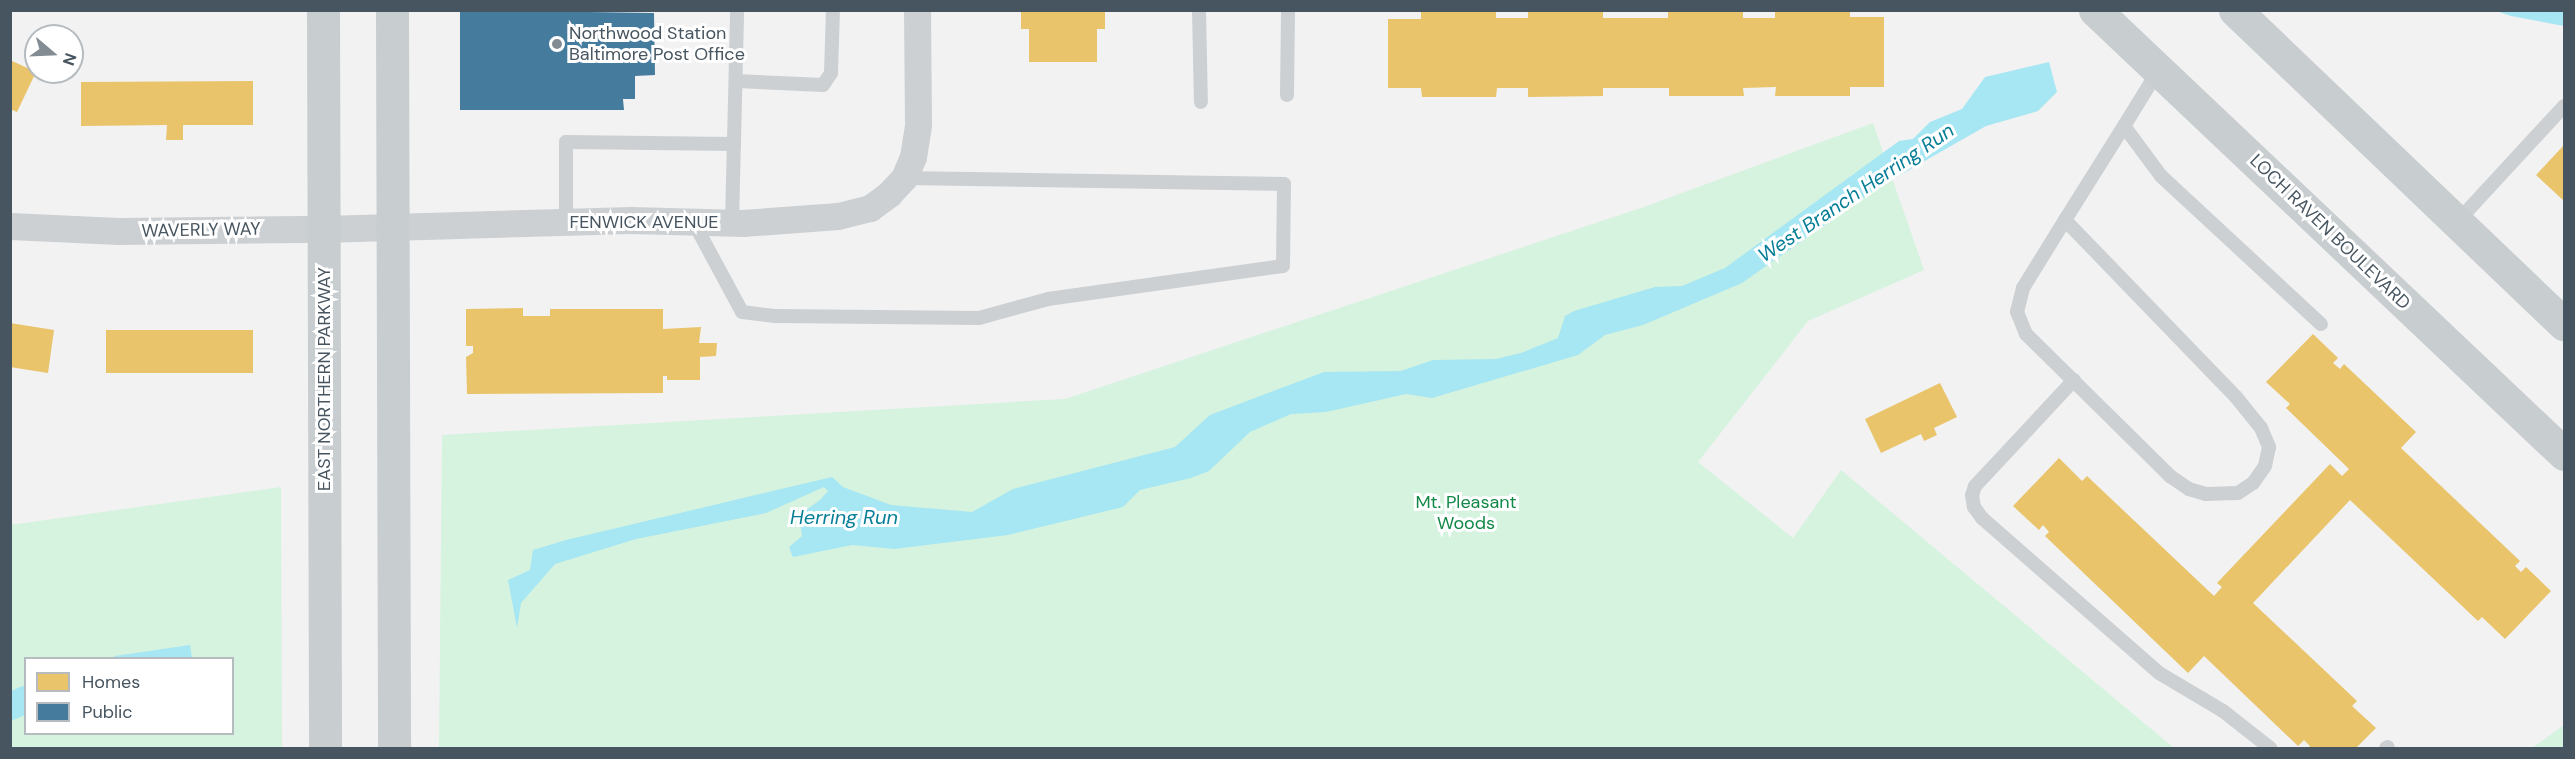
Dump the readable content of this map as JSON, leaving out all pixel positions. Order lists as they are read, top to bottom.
{
  "streets": {
    "main road": ["LOCH RAVEN BOULEVARD", "EAST NORTHERN PARKWAY"],
    "street": ["FENWICK AVENUE", "WAVERLY WAY"]
  },
  "crossings": [
    ["FENWICK AVENUE", "WAVERLY WAY"],
    ["WAVERLY WAY", "EAST NORTHERN PARKWAY"]
  ],
  "water": ["West Branch Herring Run", "Herring Run"],
  "parks": ["Mt. Pleasant Woods"],
  "places": ["Northwood Station Baltimore Post Office"],
  "legend": ["Homes", "Public"],
  "north": "right"
}
